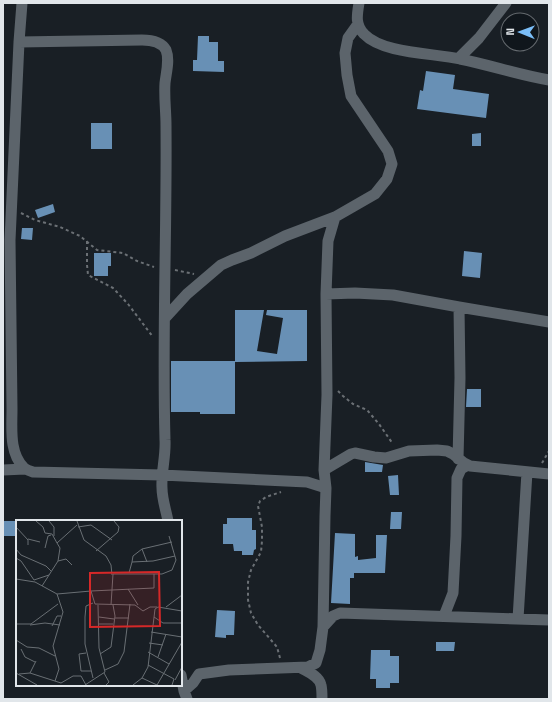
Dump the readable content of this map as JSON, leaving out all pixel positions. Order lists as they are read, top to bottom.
{
  "north": "left"
}
